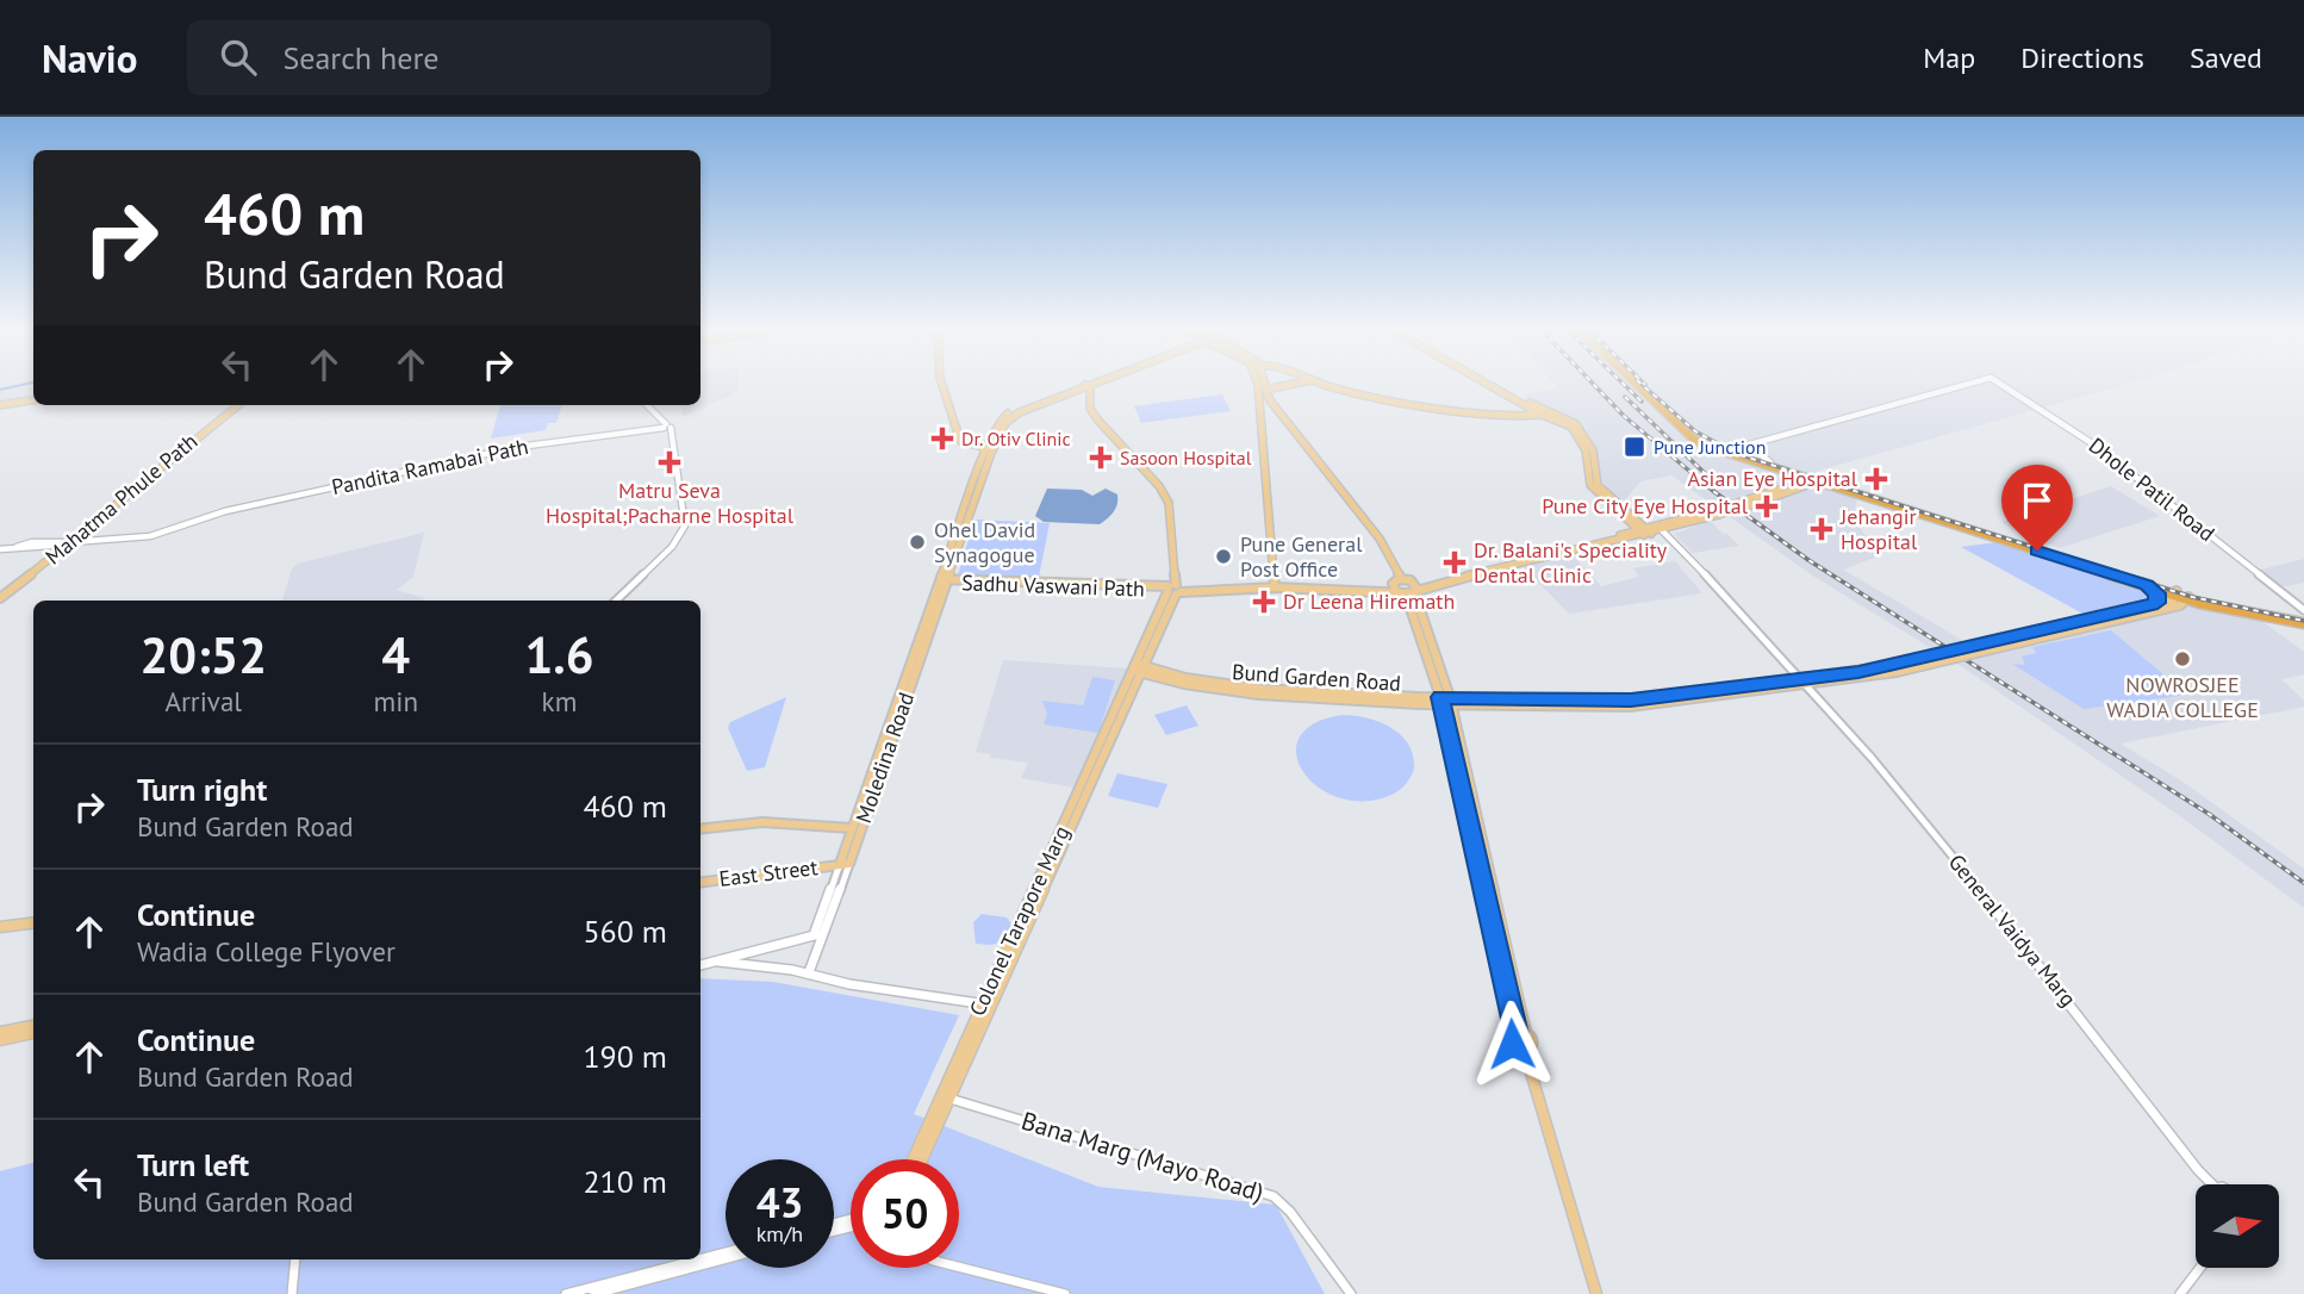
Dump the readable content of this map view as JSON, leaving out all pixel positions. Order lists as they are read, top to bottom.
{
  "streets": {
    "main road": [
      "Mahatma Phule Path",
      "Sadhu Vaswani Path",
      "Bund Garden Road",
      "Moledina Road",
      "East Street",
      "Colonel Tarapore Marg"
    ],
    "street": [
      "Pandita Ramabai Path",
      "Dhole Patil Road",
      "General Vaidya Marg",
      "Bana Marg (Mayo Road)"
    ]
  },
  "crossings": [
    ["Pandita Ramabai Path", "Mahatma Phule Path"],
    ["Sadhu Vaswani Path", "Moledina Road"],
    ["Sadhu Vaswani Path", "Colonel Tarapore Marg"],
    ["Bund Garden Road", "Colonel Tarapore Marg"],
    ["Bund Garden Road", "General Vaidya Marg"],
    ["Moledina Road", "East Street"],
    ["Colonel Tarapore Marg", "Bana Marg (Mayo Road)"]
  ],
  "places": {
    "health": [
      "Dr. Otiv Clinic",
      "Sasoon Hospital",
      "Matru Seva Hospital;Pacharne Hospital",
      "Asian Eye Hospital",
      "Pune City Eye Hospital",
      "Jehangir Hospital",
      "Dr. Balani's Speciality Dental Clinic",
      "Dr Leena Hiremath"
    ],
    "transit": ["Pune Junction"],
    "other": ["Ohel David Synagogue", "Pune General Post Office", "NOWROSJEE WADIA COLLEGE"]
  },
  "north": "right",
  "page": {
    "header": "Navio",
    "search": "Search here",
    "nav": ["Map", "Directions", "Saved"],
    "turn": ["460 m", "Bund Garden Road"],
    "eta": [
      "20:52",
      "Arrival",
      "4",
      "min",
      "1.6",
      "km"
    ],
    "list": [
      {
        "name": "Turn right",
        "note": "Bund Garden Road",
        "value": "460 m"
      },
      {
        "name": "Continue",
        "note": "Wadia College Flyover",
        "value": "560 m"
      },
      {
        "name": "Continue",
        "note": "Bund Garden Road",
        "value": "190 m"
      },
      {
        "name": "Turn left",
        "note": "Bund Garden Road",
        "value": "210 m"
      }
    ],
    "speed": "43 km/h",
    "limit": "50"
  }
}
